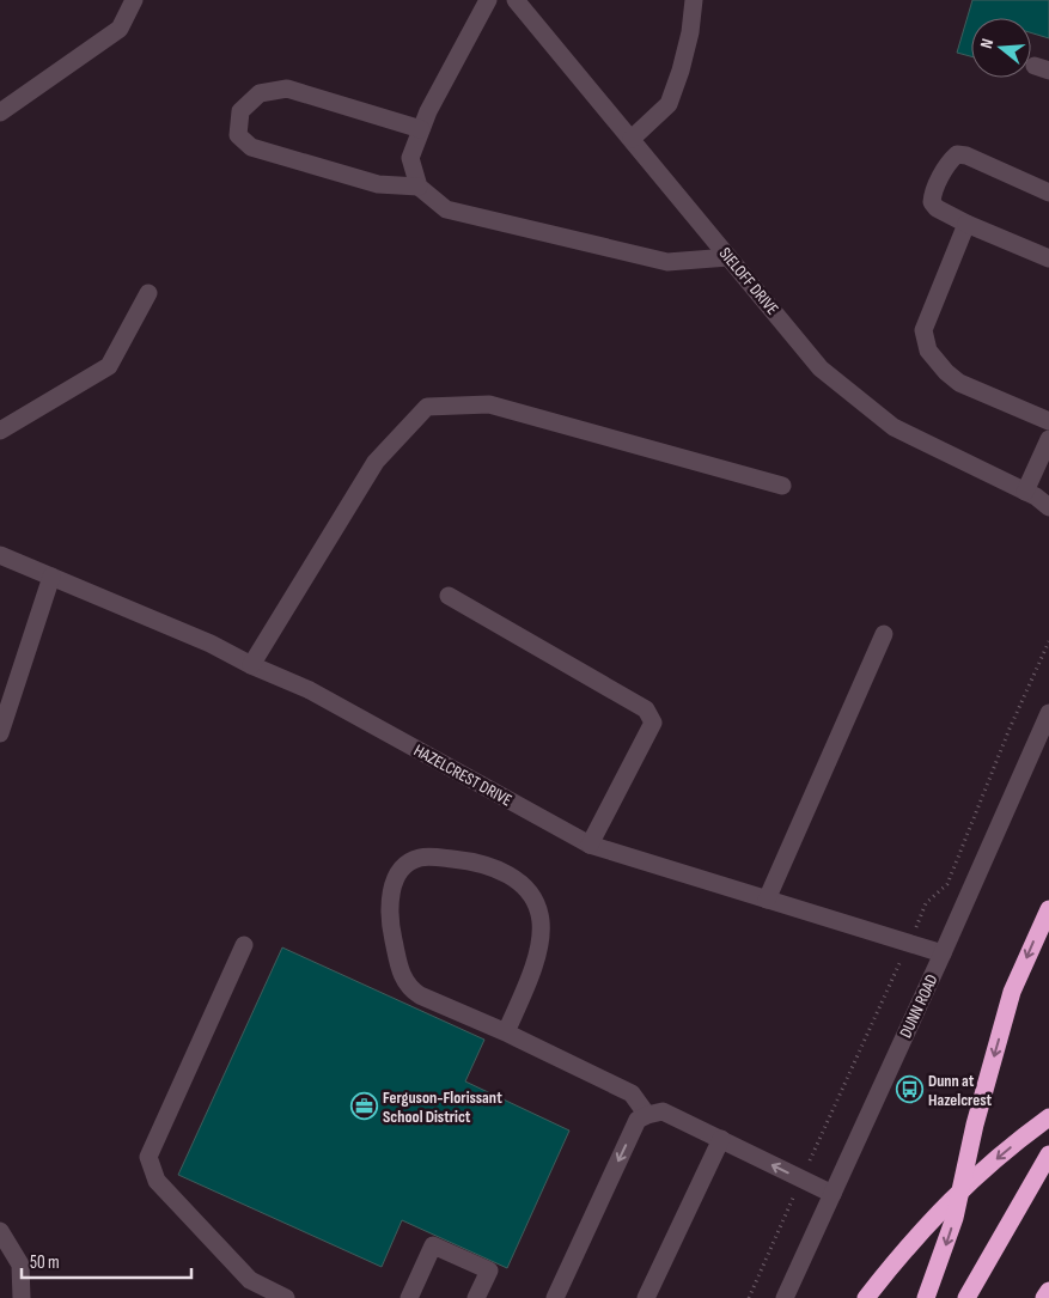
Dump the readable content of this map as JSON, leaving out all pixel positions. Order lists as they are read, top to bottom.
{
  "streets": {
    "street": ["SIELOFF DRIVE", "HAZELCREST DRIVE", "DUNN ROAD"]
  },
  "crossings": [
    ["HAZELCREST DRIVE", "DUNN ROAD"]
  ],
  "places": {
    "bus stop": ["Dunn at Hazelcrest"],
    "office": ["Ferguson-Florissant School District"]
  },
  "scale_bar": "50 m",
  "north": "left"
}
